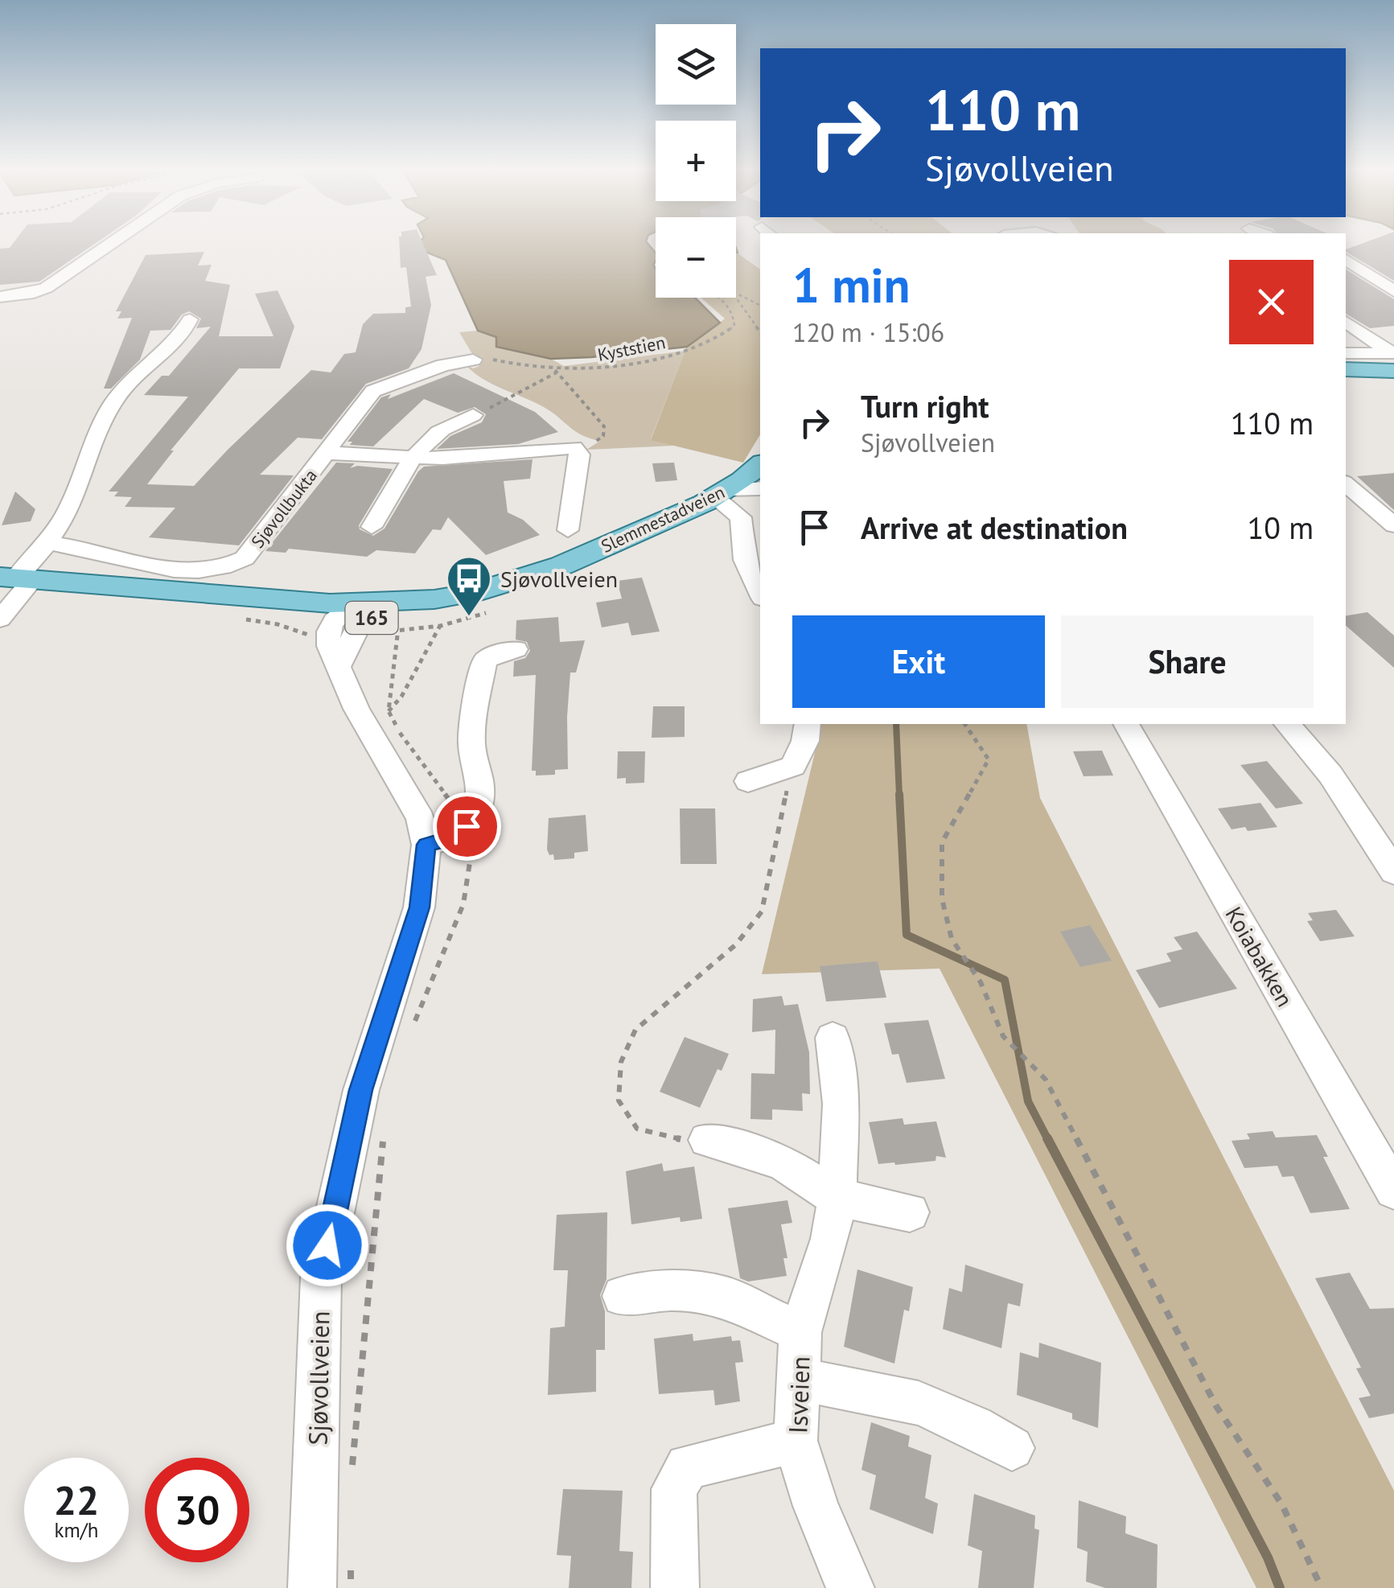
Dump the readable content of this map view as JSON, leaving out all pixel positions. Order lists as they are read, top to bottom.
{
  "streets": {
    "main road": ["Slemmestadveien", "165"],
    "street": [
      "Sjøvollbukta",
      "Koiabakken",
      "Sjøvollveien",
      "Isveien"
    ],
    "path": ["Kyststien"]
  },
  "crossings": [
    ["Kyststien", "Sjøvollbukta"],
    ["Slemmestadveien", "Sjøvollveien"]
  ],
  "places": {
    "bus stop": ["Sjøvollveien"]
  },
  "page": {
    "map_buttons": ["+", "−"],
    "turn": ["110 m", "Sjøvollveien"],
    "heading": ["1 min", "120 m · 15:06"],
    "list": [
      {
        "name": "Turn right",
        "note": "Sjøvollveien",
        "value": "110 m"
      },
      {
        "name": "Arrive at destination",
        "value": "10 m"
      }
    ],
    "buttons": ["Exit", "Share"],
    "speed": "22 km/h",
    "limit": "30"
  }
}
